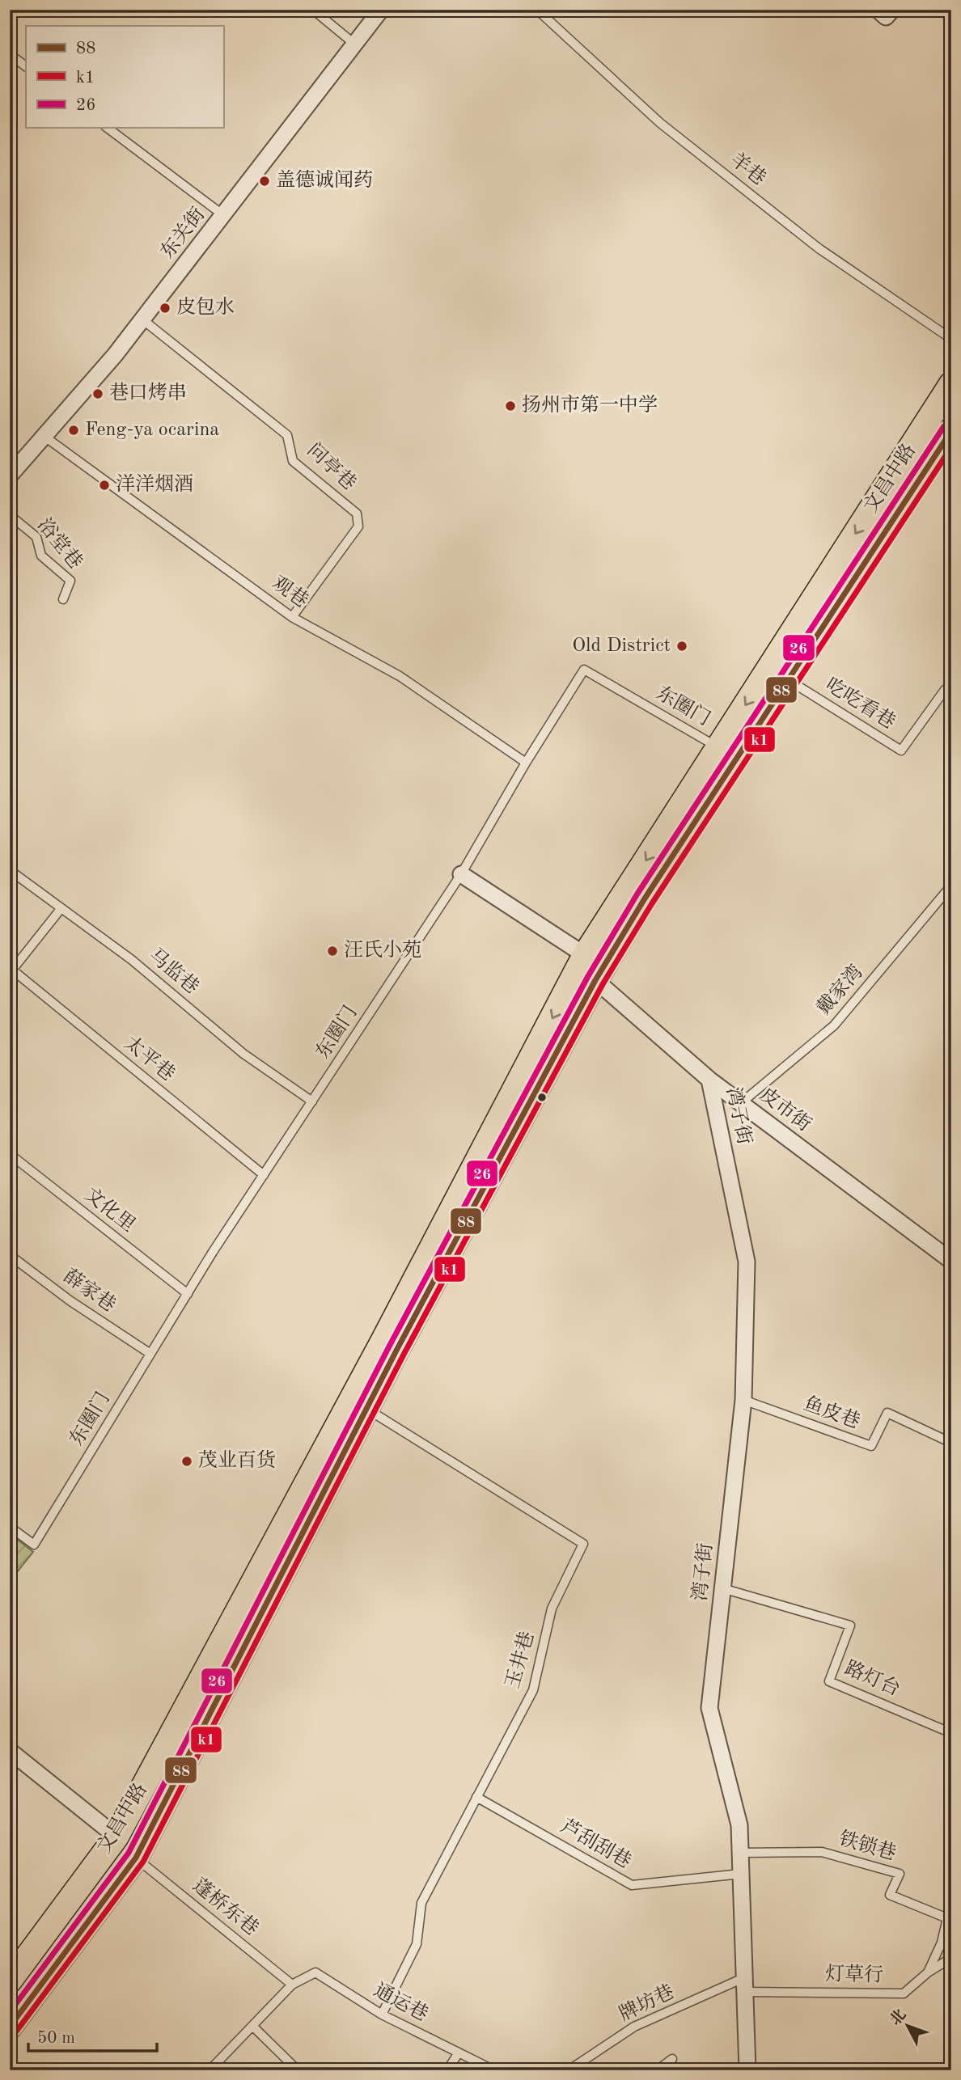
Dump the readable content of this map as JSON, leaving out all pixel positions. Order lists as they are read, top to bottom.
{
  "streets": {
    "main road": ["文昌中路"],
    "street": ["东关街", "皮市街", "湾子街"],
    "lane": [
      "羊巷",
      "问亭巷",
      "浴堂巷",
      "观巷",
      "吃吃看巷",
      "东圈门",
      "马监巷",
      "戴家湾",
      "太平巷",
      "文化里",
      "薛家巷",
      "鱼皮巷",
      "玉井巷",
      "路灯台",
      "芦刮刮巷",
      "铁锁巷",
      "蓬桥东巷",
      "灯草行",
      "通运巷",
      "牌坊巷"
    ]
  },
  "crossings": [
    ["东关街", "问亭巷"],
    ["东关街", "观巷"],
    ["问亭巷", "观巷"],
    ["文昌中路", "吃吃看巷"],
    ["文昌中路", "东圈门"],
    ["文昌中路", "皮市街"],
    ["文昌中路", "玉井巷"],
    ["文昌中路", "蓬桥东巷"],
    ["观巷", "东圈门"],
    ["东圈门", "马监巷"],
    ["东圈门", "太平巷"],
    ["东圈门", "文化里"],
    ["东圈门", "薛家巷"],
    ["戴家湾", "皮市街"],
    ["皮市街", "湾子街"],
    ["湾子街", "鱼皮巷"],
    ["湾子街", "路灯台"],
    ["湾子街", "芦刮刮巷"],
    ["湾子街", "铁锁巷"],
    ["湾子街", "灯草行"],
    ["湾子街", "牌坊巷"],
    ["玉井巷", "芦刮刮巷"],
    ["玉井巷", "通运巷"],
    ["蓬桥东巷", "通运巷"],
    ["灯草行", "牌坊巷"]
  ],
  "places": [
    "盖德诚闻药",
    "皮包水",
    "巷口烤串",
    "扬州市第一中学",
    "Feng-ya ocarina",
    "洋洋烟酒",
    "Old District",
    "汪氏小苑",
    "茂业百货"
  ],
  "lines": ["transit line 26", "transit line 88", "transit line k1"],
  "legend": ["88", "k1", "26"],
  "scale_bar": "50 m",
  "north": "top left"
}
